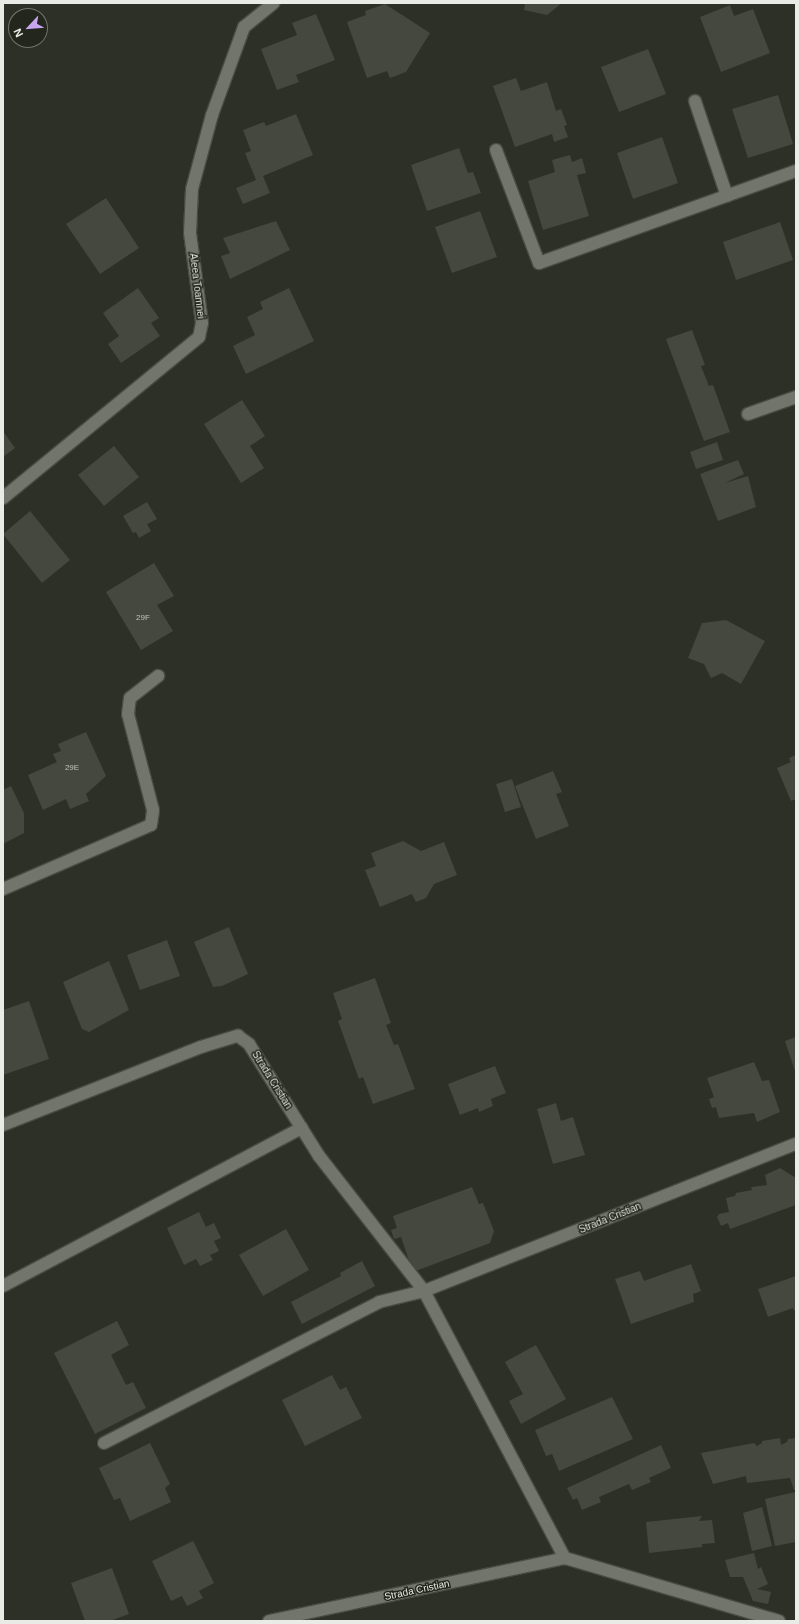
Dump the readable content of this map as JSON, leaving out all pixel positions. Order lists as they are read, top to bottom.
{
  "streets": {
    "street": ["Aleea Toamnei", "Strada Cristian"]
  },
  "house_numbers": ["29F", "29E"],
  "north": "bottom left"
}
